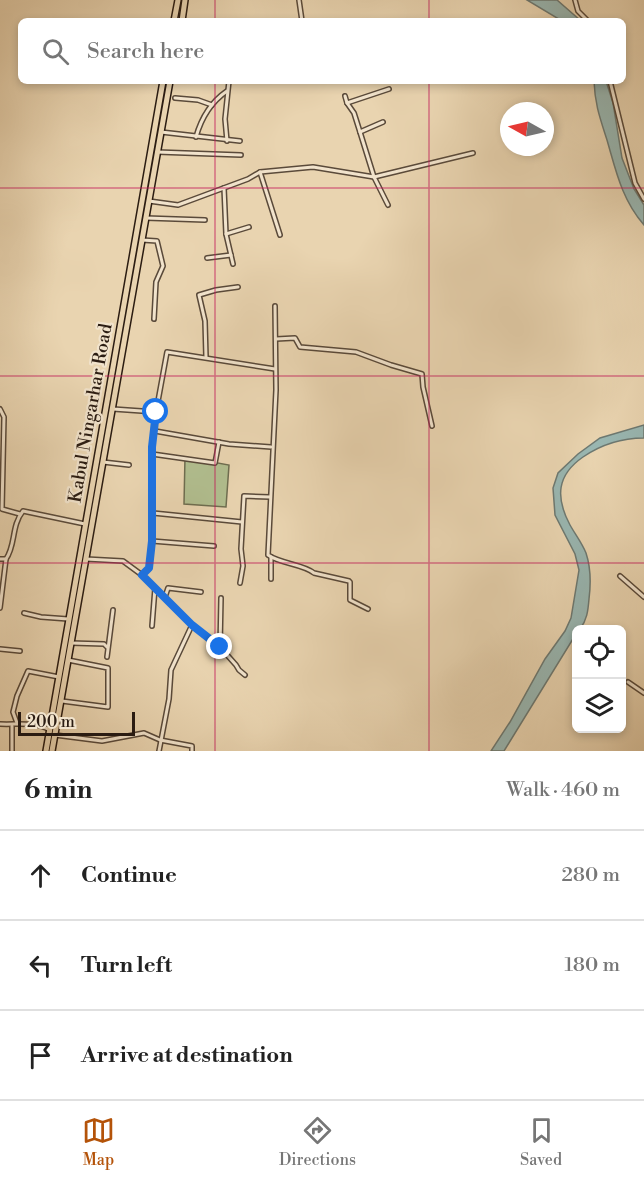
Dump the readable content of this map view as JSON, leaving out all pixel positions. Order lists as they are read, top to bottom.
{
  "streets": {
    "highway": ["Kabul Ningarhar Road"]
  },
  "scale_bar": "200 m",
  "north": "left",
  "page": {
    "search": "Search here",
    "scale": "200 m",
    "heading": ["6 min", "Walk · 460 m"],
    "list": [
      ["Continue", "280 m"],
      ["Turn left", "180 m"],
      "Arrive at destination"
    ],
    "nav": ["Map", "Directions", "Saved"]
  }
}
